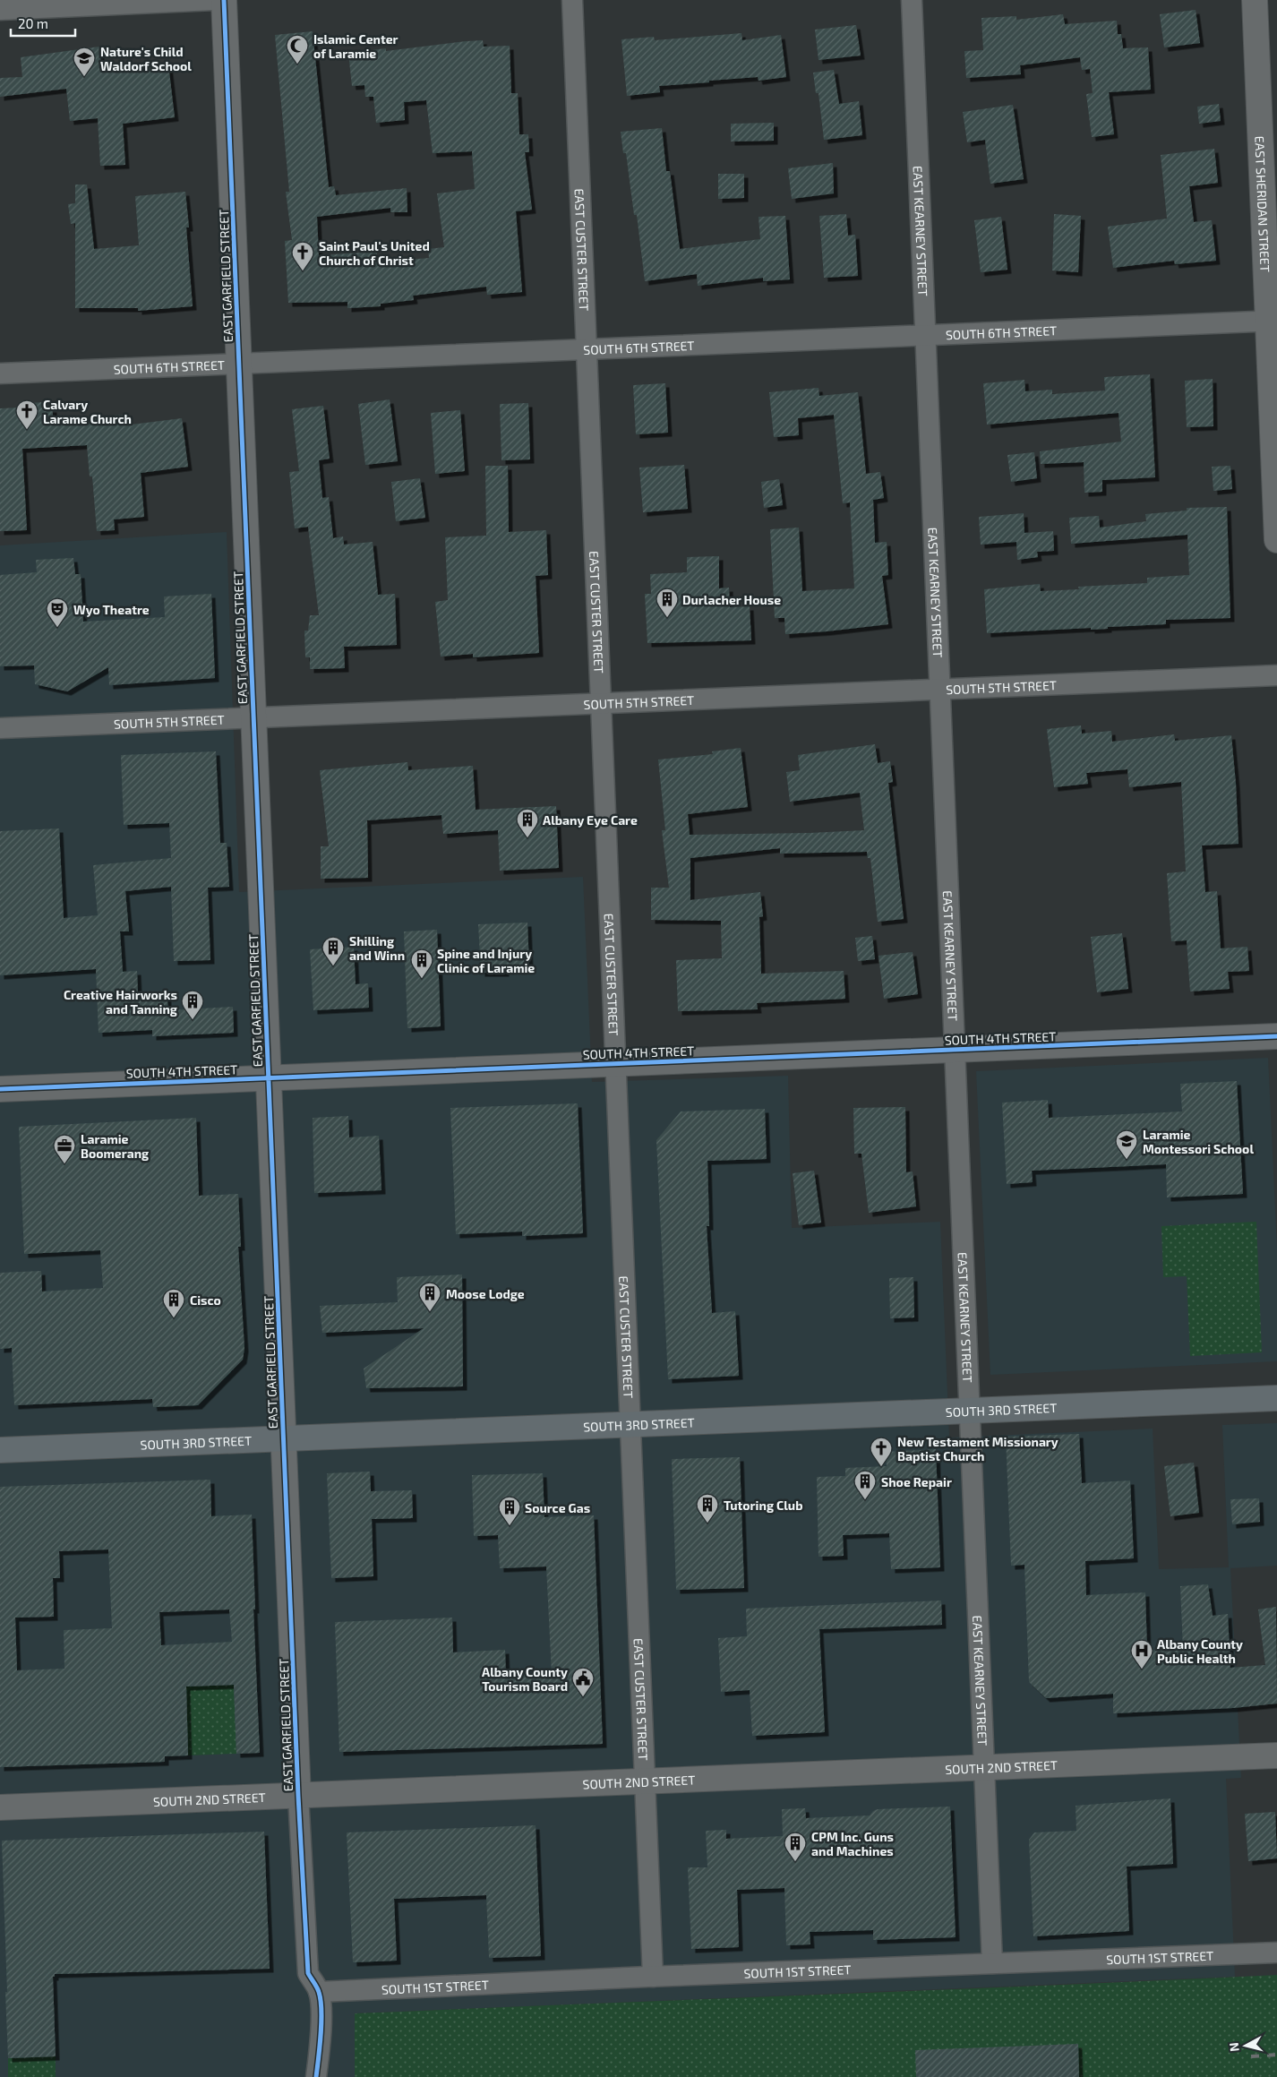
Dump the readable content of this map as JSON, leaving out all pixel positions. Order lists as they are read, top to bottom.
{
  "streets": {
    "main road": ["SOUTH 3RD STREET"],
    "street": [
      "EAST SHERIDAN STREET",
      "EAST KEARNEY STREET",
      "EAST CUSTER STREET",
      "EAST GARFIELD STREET",
      "SOUTH 6TH STREET",
      "SOUTH 5TH STREET",
      "SOUTH 4TH STREET",
      "SOUTH 2ND STREET",
      "SOUTH 1ST STREET"
    ]
  },
  "crossings": [
    ["EAST SHERIDAN STREET", "SOUTH 6TH STREET"],
    ["EAST KEARNEY STREET", "SOUTH 6TH STREET"],
    ["EAST KEARNEY STREET", "SOUTH 5TH STREET"],
    ["EAST KEARNEY STREET", "SOUTH 4TH STREET"],
    ["EAST KEARNEY STREET", "SOUTH 3RD STREET"],
    ["EAST KEARNEY STREET", "SOUTH 2ND STREET"],
    ["EAST KEARNEY STREET", "SOUTH 1ST STREET"],
    ["EAST CUSTER STREET", "SOUTH 6TH STREET"],
    ["EAST CUSTER STREET", "SOUTH 5TH STREET"],
    ["EAST CUSTER STREET", "SOUTH 4TH STREET"],
    ["EAST CUSTER STREET", "SOUTH 3RD STREET"],
    ["EAST CUSTER STREET", "SOUTH 2ND STREET"],
    ["EAST CUSTER STREET", "SOUTH 1ST STREET"],
    ["EAST GARFIELD STREET", "SOUTH 6TH STREET"],
    ["EAST GARFIELD STREET", "SOUTH 5TH STREET"],
    ["EAST GARFIELD STREET", "SOUTH 4TH STREET"],
    ["EAST GARFIELD STREET", "SOUTH 3RD STREET"],
    ["EAST GARFIELD STREET", "SOUTH 2ND STREET"],
    ["EAST GARFIELD STREET", "SOUTH 1ST STREET"]
  ],
  "places": {
    "mosque": ["Islamic Center of Laramie"],
    "school or university": ["Nature's Child Waldorf School", "Laramie Montessori School"],
    "church": ["Saint Paul's United Church of Christ", "Calvary Larame Church", "New Testament Missionary Baptist Church"],
    "building": [
      "Durlacher House",
      "Albany Eye Care",
      "Shilling and Winn",
      "Spine and Injury Clinic of Laramie",
      "Creative Hairworks and Tanning",
      "Moose Lodge",
      "Cisco",
      "Shoe Repair",
      "Tutoring Club",
      "Source Gas",
      "CPM Inc. Guns and Machines"
    ],
    "theatre": ["Wyo Theatre"],
    "office": ["Laramie Boomerang"],
    "hospital": ["Albany County Public Health"],
    "public building": ["Albany County Tourism Board"]
  },
  "scale_bar": "20 m",
  "north": "left"
}
